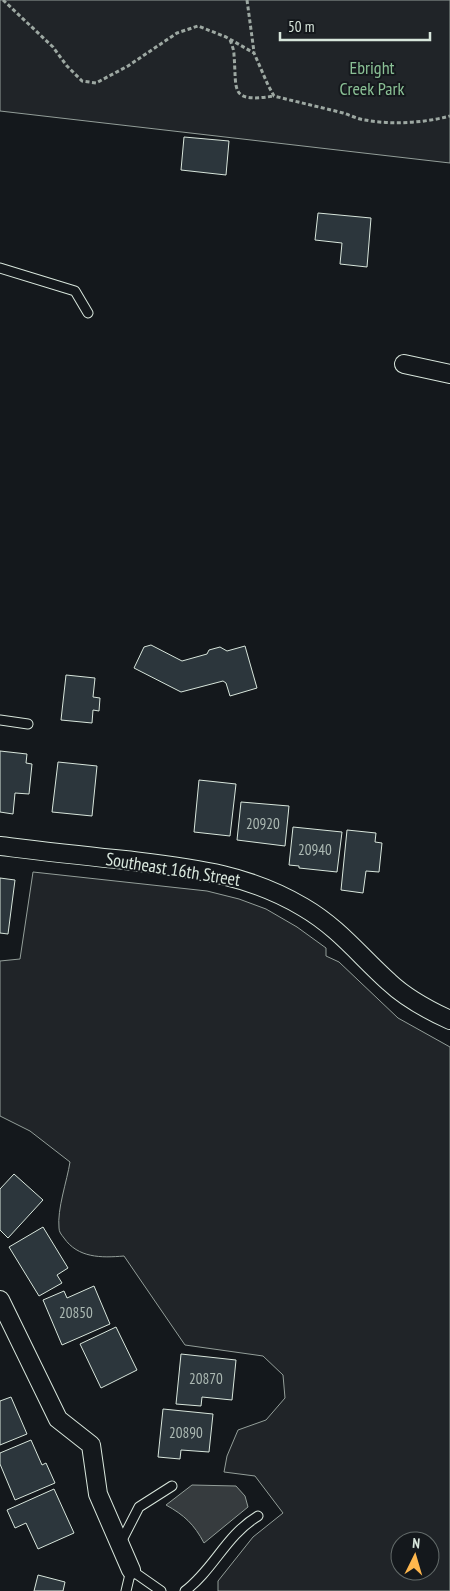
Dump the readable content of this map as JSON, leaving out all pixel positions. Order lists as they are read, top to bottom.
{
  "streets": {
    "street": ["Southeast 16th Street"]
  },
  "parks": ["Ebright Creek Park"],
  "house_numbers": [
    "20920",
    "20940",
    "20850",
    "20870",
    "20890"
  ],
  "scale_bar": "50 m",
  "north": "top"
}
